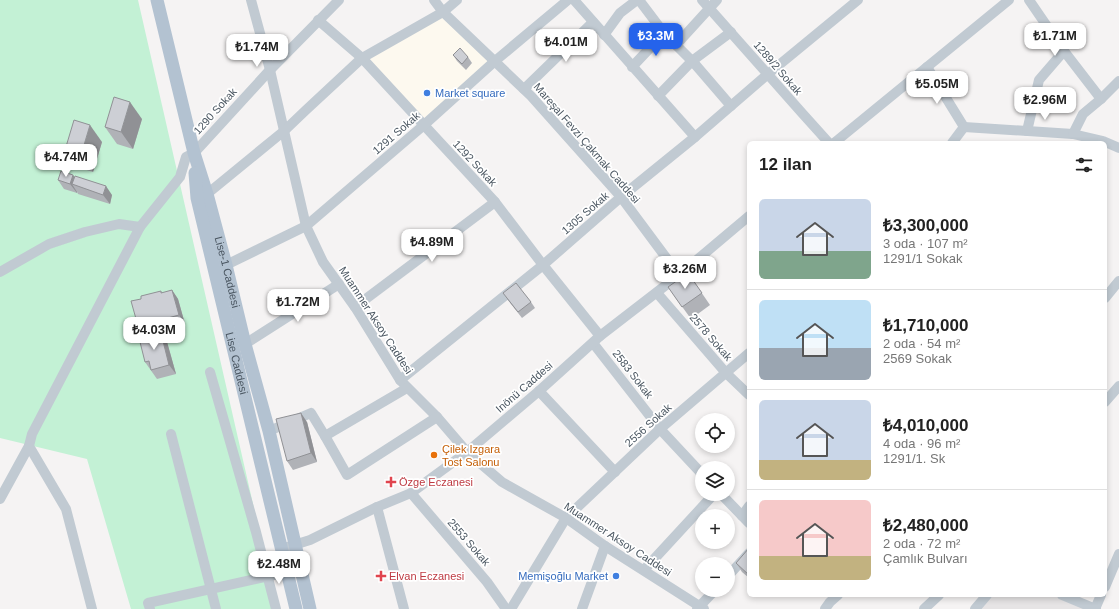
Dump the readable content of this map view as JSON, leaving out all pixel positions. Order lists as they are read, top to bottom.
{
  "streets": {
    "main road": ["Lise-1 Caddesi", "Lise Caddesi"],
    "street": [
      "1289/2 Sokak",
      "1290 Sokak",
      "1291 Sokak",
      "Mareşal Fevzi Çakmak Caddesi",
      "1292 Sokak",
      "1305 Sokak",
      "Muammer Aksoy Caddesi",
      "2578 Sokak",
      "2583 Sokak",
      "Inönü Caddesi",
      "2556 Sokak",
      "2553 Sokak"
    ]
  },
  "crossings": [
    ["1289/2 Sokak", "1305 Sokak"],
    ["1290 Sokak", "1292 Sokak"],
    ["1290 Sokak", "Lise-1 Caddesi"],
    ["1290 Sokak", "Muammer Aksoy Caddesi"],
    ["1290 Sokak", "Lise Caddesi"],
    ["1291 Sokak", "Mareşal Fevzi Çakmak Caddesi"],
    ["1291 Sokak", "1292 Sokak"],
    ["1291 Sokak", "Lise-1 Caddesi"],
    ["1291 Sokak", "Muammer Aksoy Caddesi"],
    ["Mareşal Fevzi Çakmak Caddesi", "1305 Sokak"],
    ["Mareşal Fevzi Çakmak Caddesi", "Inönü Caddesi"],
    ["1292 Sokak", "1305 Sokak"],
    ["1292 Sokak", "2583 Sokak"],
    ["1292 Sokak", "Inönü Caddesi"],
    ["1305 Sokak", "Muammer Aksoy Caddesi"],
    ["Lise-1 Caddesi", "Lise Caddesi"],
    ["Lise-1 Caddesi", "Inönü Caddesi"],
    ["Muammer Aksoy Caddesi", "Inönü Caddesi"],
    ["Muammer Aksoy Caddesi", "2556 Sokak"],
    ["2578 Sokak", "Inönü Caddesi"],
    ["2578 Sokak", "2556 Sokak"],
    ["Lise Caddesi", "Inönü Caddesi"],
    ["2583 Sokak", "Inönü Caddesi"],
    ["2583 Sokak", "2556 Sokak"],
    ["Inönü Caddesi", "2553 Sokak"]
  ],
  "places": {
    "other": ["Market square", "Çilek Izgara Tost Salonu", "Memişoğlu Market"],
    "health": ["Özge Eczanesi", "Elvan Eczanesi"]
  },
  "page": {
    "price": [
      "₺3.3M",
      "₺1.71M",
      "₺4.01M",
      "₺1.74M",
      "₺5.05M",
      "₺2.96M",
      "₺4.74M",
      "₺4.89M",
      "₺3.26M",
      "₺1.72M",
      "₺4.03M",
      "₺2.48M"
    ],
    "heading": "12 ilan",
    "list": [
      {
        "name": "₺3,300,000",
        "note": "3 oda · 107 m² · 1291/1 Sokak"
      },
      {
        "name": "₺1,710,000",
        "note": "2 oda · 54 m² · 2569 Sokak"
      },
      {
        "name": "₺4,010,000",
        "note": "4 oda · 96 m² · 1291/1. Sk"
      },
      {
        "name": "₺2,480,000",
        "note": "2 oda · 72 m² · Çamlık Bulvarı"
      }
    ],
    "map_buttons": ["+", "−"]
  }
}
